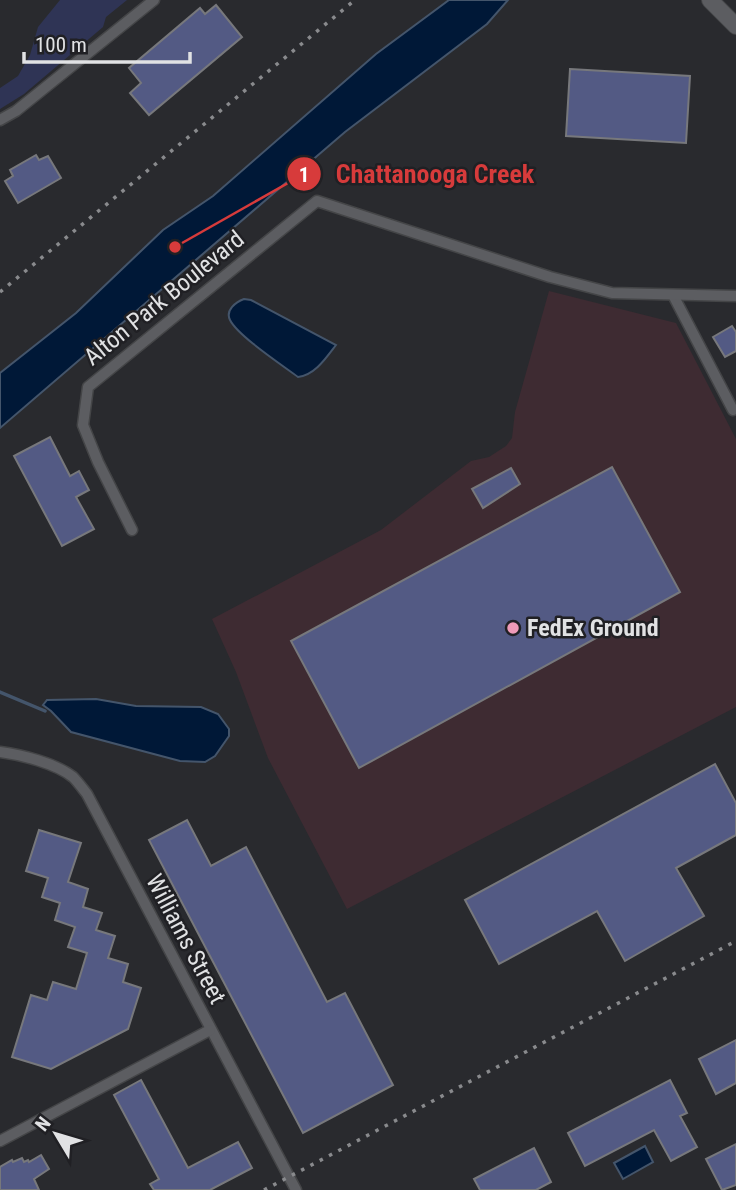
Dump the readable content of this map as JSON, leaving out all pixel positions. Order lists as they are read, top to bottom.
{
  "streets": {
    "street": ["Alton Park Boulevard", "Williams Street"]
  },
  "places": ["Chattanooga Creek", "FedEx Ground"],
  "scale_bar": "100 m",
  "north": "top left"
}
